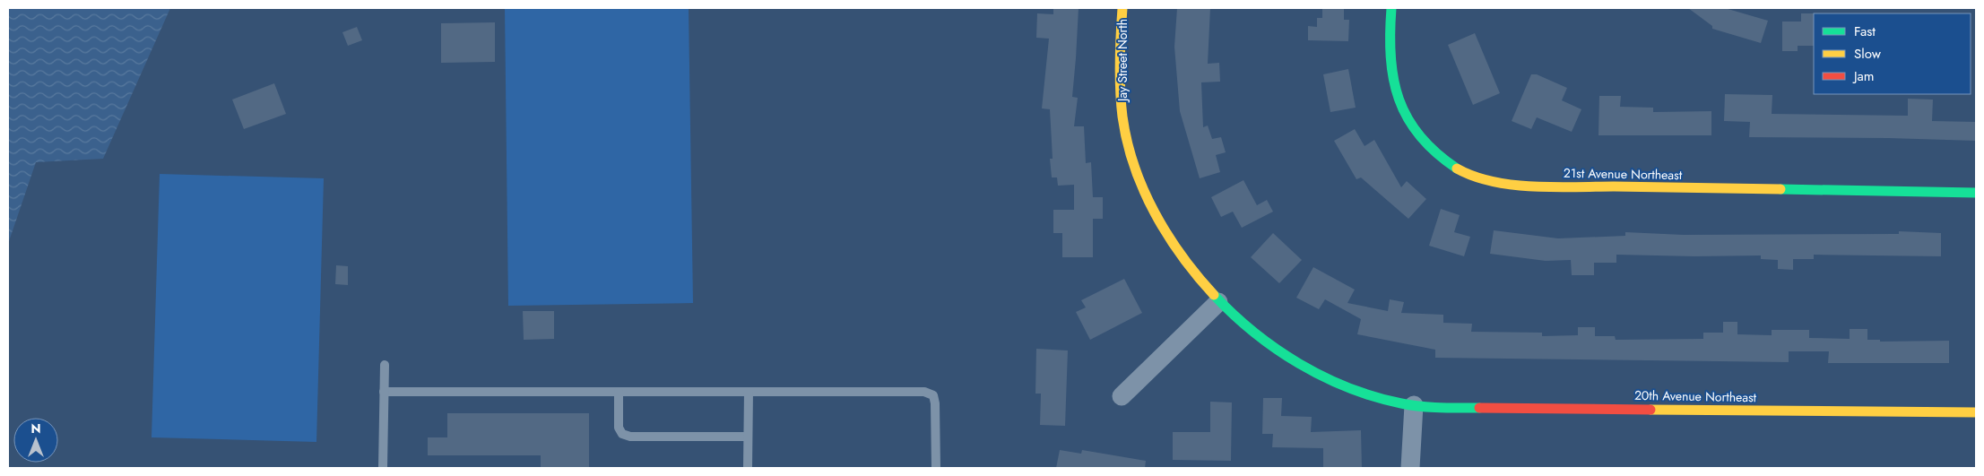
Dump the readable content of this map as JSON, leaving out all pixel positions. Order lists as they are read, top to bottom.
{
  "streets": {
    "street": ["Jay Street North", "21st Avenue Northeast", "20th Avenue Northeast"]
  },
  "crossings": [
    ["Jay Street North", "20th Avenue Northeast"]
  ],
  "legend": ["Fast", "Slow", "Jam"],
  "north": "top"
}
